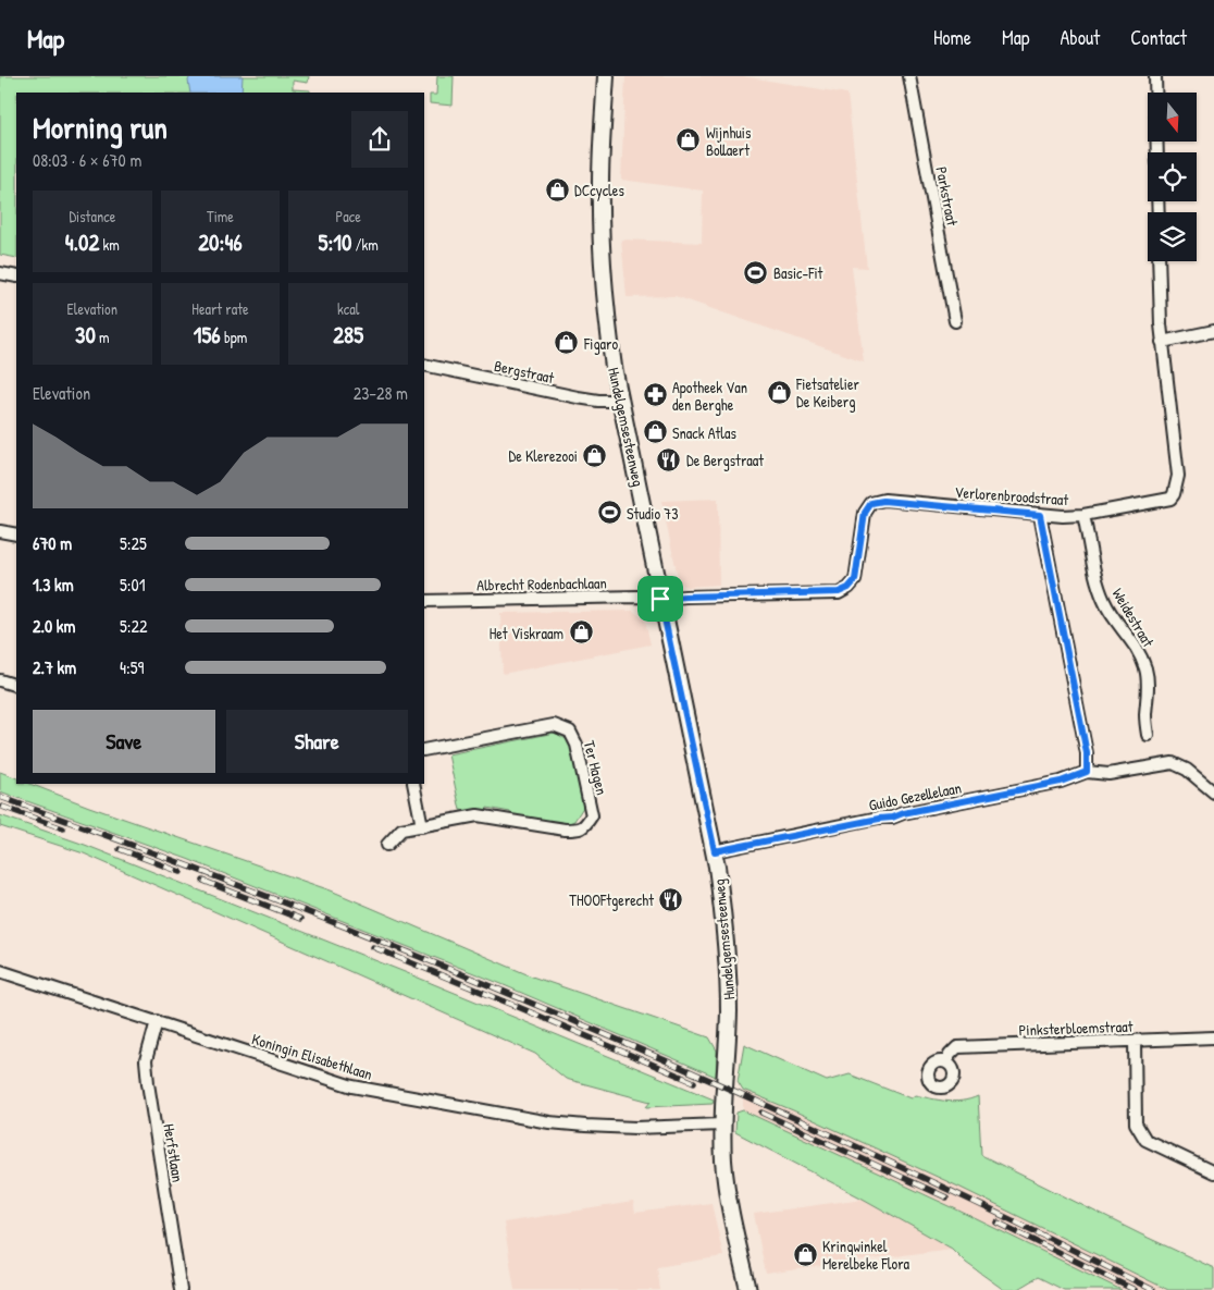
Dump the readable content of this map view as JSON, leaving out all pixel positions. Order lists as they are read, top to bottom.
{
  "streets": {
    "main road": ["Hundelgemsesteenweg"],
    "street": [
      "Parkstraat",
      "Bergstraat",
      "Verlorenbroodstraat",
      "Albrecht Rodenbachlaan",
      "Weidestraat",
      "Ter Hagen",
      "Guido Gezellelaan",
      "Pinksterbloemstraat",
      "Koningin Elisabethlaan",
      "Herfstlaan"
    ]
  },
  "crossings": [
    ["Bergstraat", "Hundelgemsesteenweg"],
    ["Hundelgemsesteenweg", "Verlorenbroodstraat"],
    ["Hundelgemsesteenweg", "Albrecht Rodenbachlaan"],
    ["Hundelgemsesteenweg", "Guido Gezellelaan"],
    ["Hundelgemsesteenweg", "Koningin Elisabethlaan"],
    ["Verlorenbroodstraat", "Albrecht Rodenbachlaan"],
    ["Verlorenbroodstraat", "Weidestraat"],
    ["Koningin Elisabethlaan", "Herfstlaan"]
  ],
  "places": {
    "shop": [
      "Wijnhuis Bollaert",
      "DCcycles",
      "Figaro",
      "Fietsatelier De Keiberg",
      "Snack Atlas",
      "De Klerezooi",
      "Het Viskraam",
      "Kringwinkel Merelbeke Flora"
    ],
    "sports": ["Basic-Fit", "Studio 73"],
    "pharmacy": ["Apotheek Van den Berghe"],
    "restaurant": ["De Bergstraat", "THOOFtgerecht"]
  },
  "north": "bottom",
  "page": {
    "header": "Map",
    "nav": [
      "Home",
      "Map",
      "About",
      "Contact"
    ],
    "heading": ["Morning run", "08:03 · 6 × 670 m"],
    "stats": [
      ["Distance", "4.02 km"],
      ["Time", "20:46"],
      ["Pace", "5:10 /km"],
      ["Elevation", "30 m"],
      ["Heart rate", "156 bpm"],
      ["kcal", "285"]
    ],
    "chart": ["Elevation", "23–28 m"],
    "list": [
      {
        "name": "670 m",
        "note": "5:25"
      },
      {
        "name": "1.3 km",
        "note": "5:01"
      },
      {
        "name": "2.0 km",
        "note": "5:22"
      },
      {
        "name": "2.7 km",
        "note": "4:59"
      }
    ],
    "buttons": ["Save", "Share"]
  }
}
